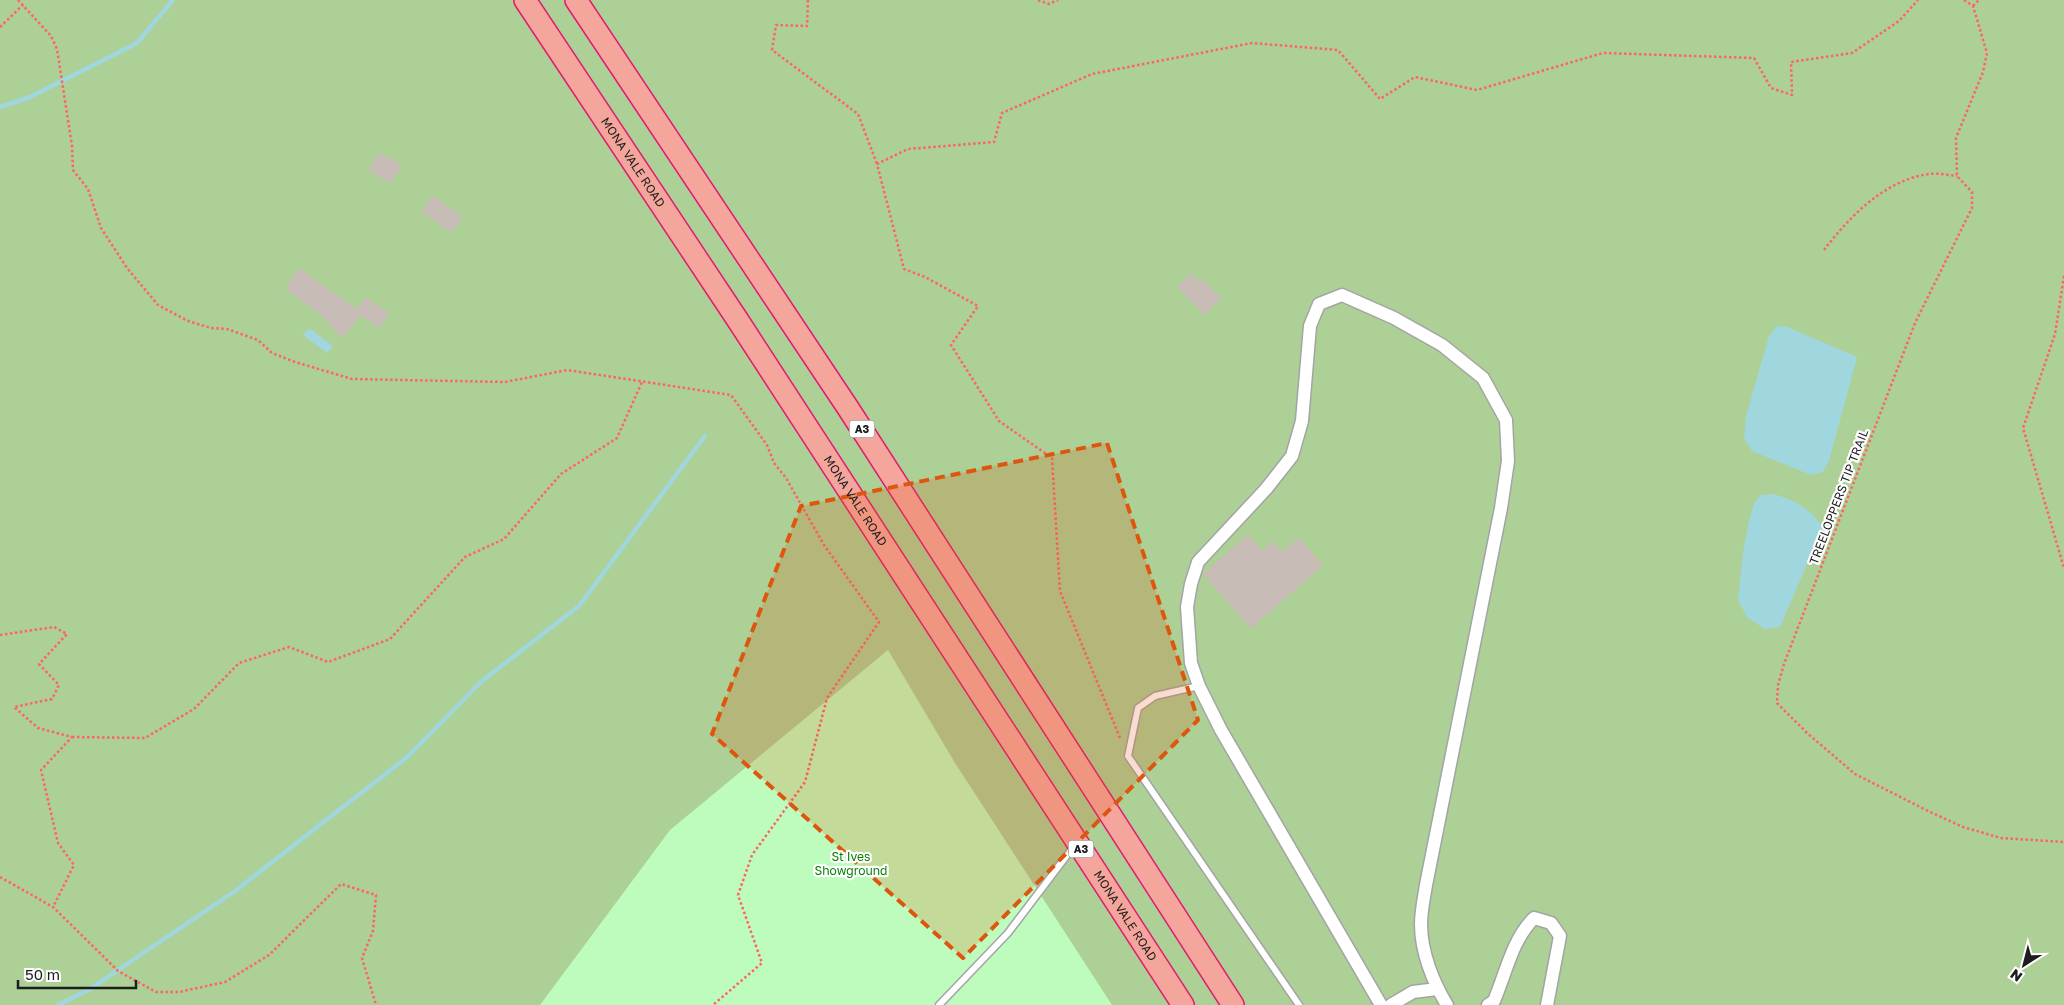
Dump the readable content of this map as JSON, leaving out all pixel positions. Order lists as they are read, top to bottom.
{
  "streets": {
    "highway": ["MONA VALE ROAD", "A3"],
    "path": ["TREELOPPERS TIP TRAIL"]
  },
  "parks": ["St Ives Showground"],
  "scale_bar": "50 m",
  "north": "bottom left"
}
